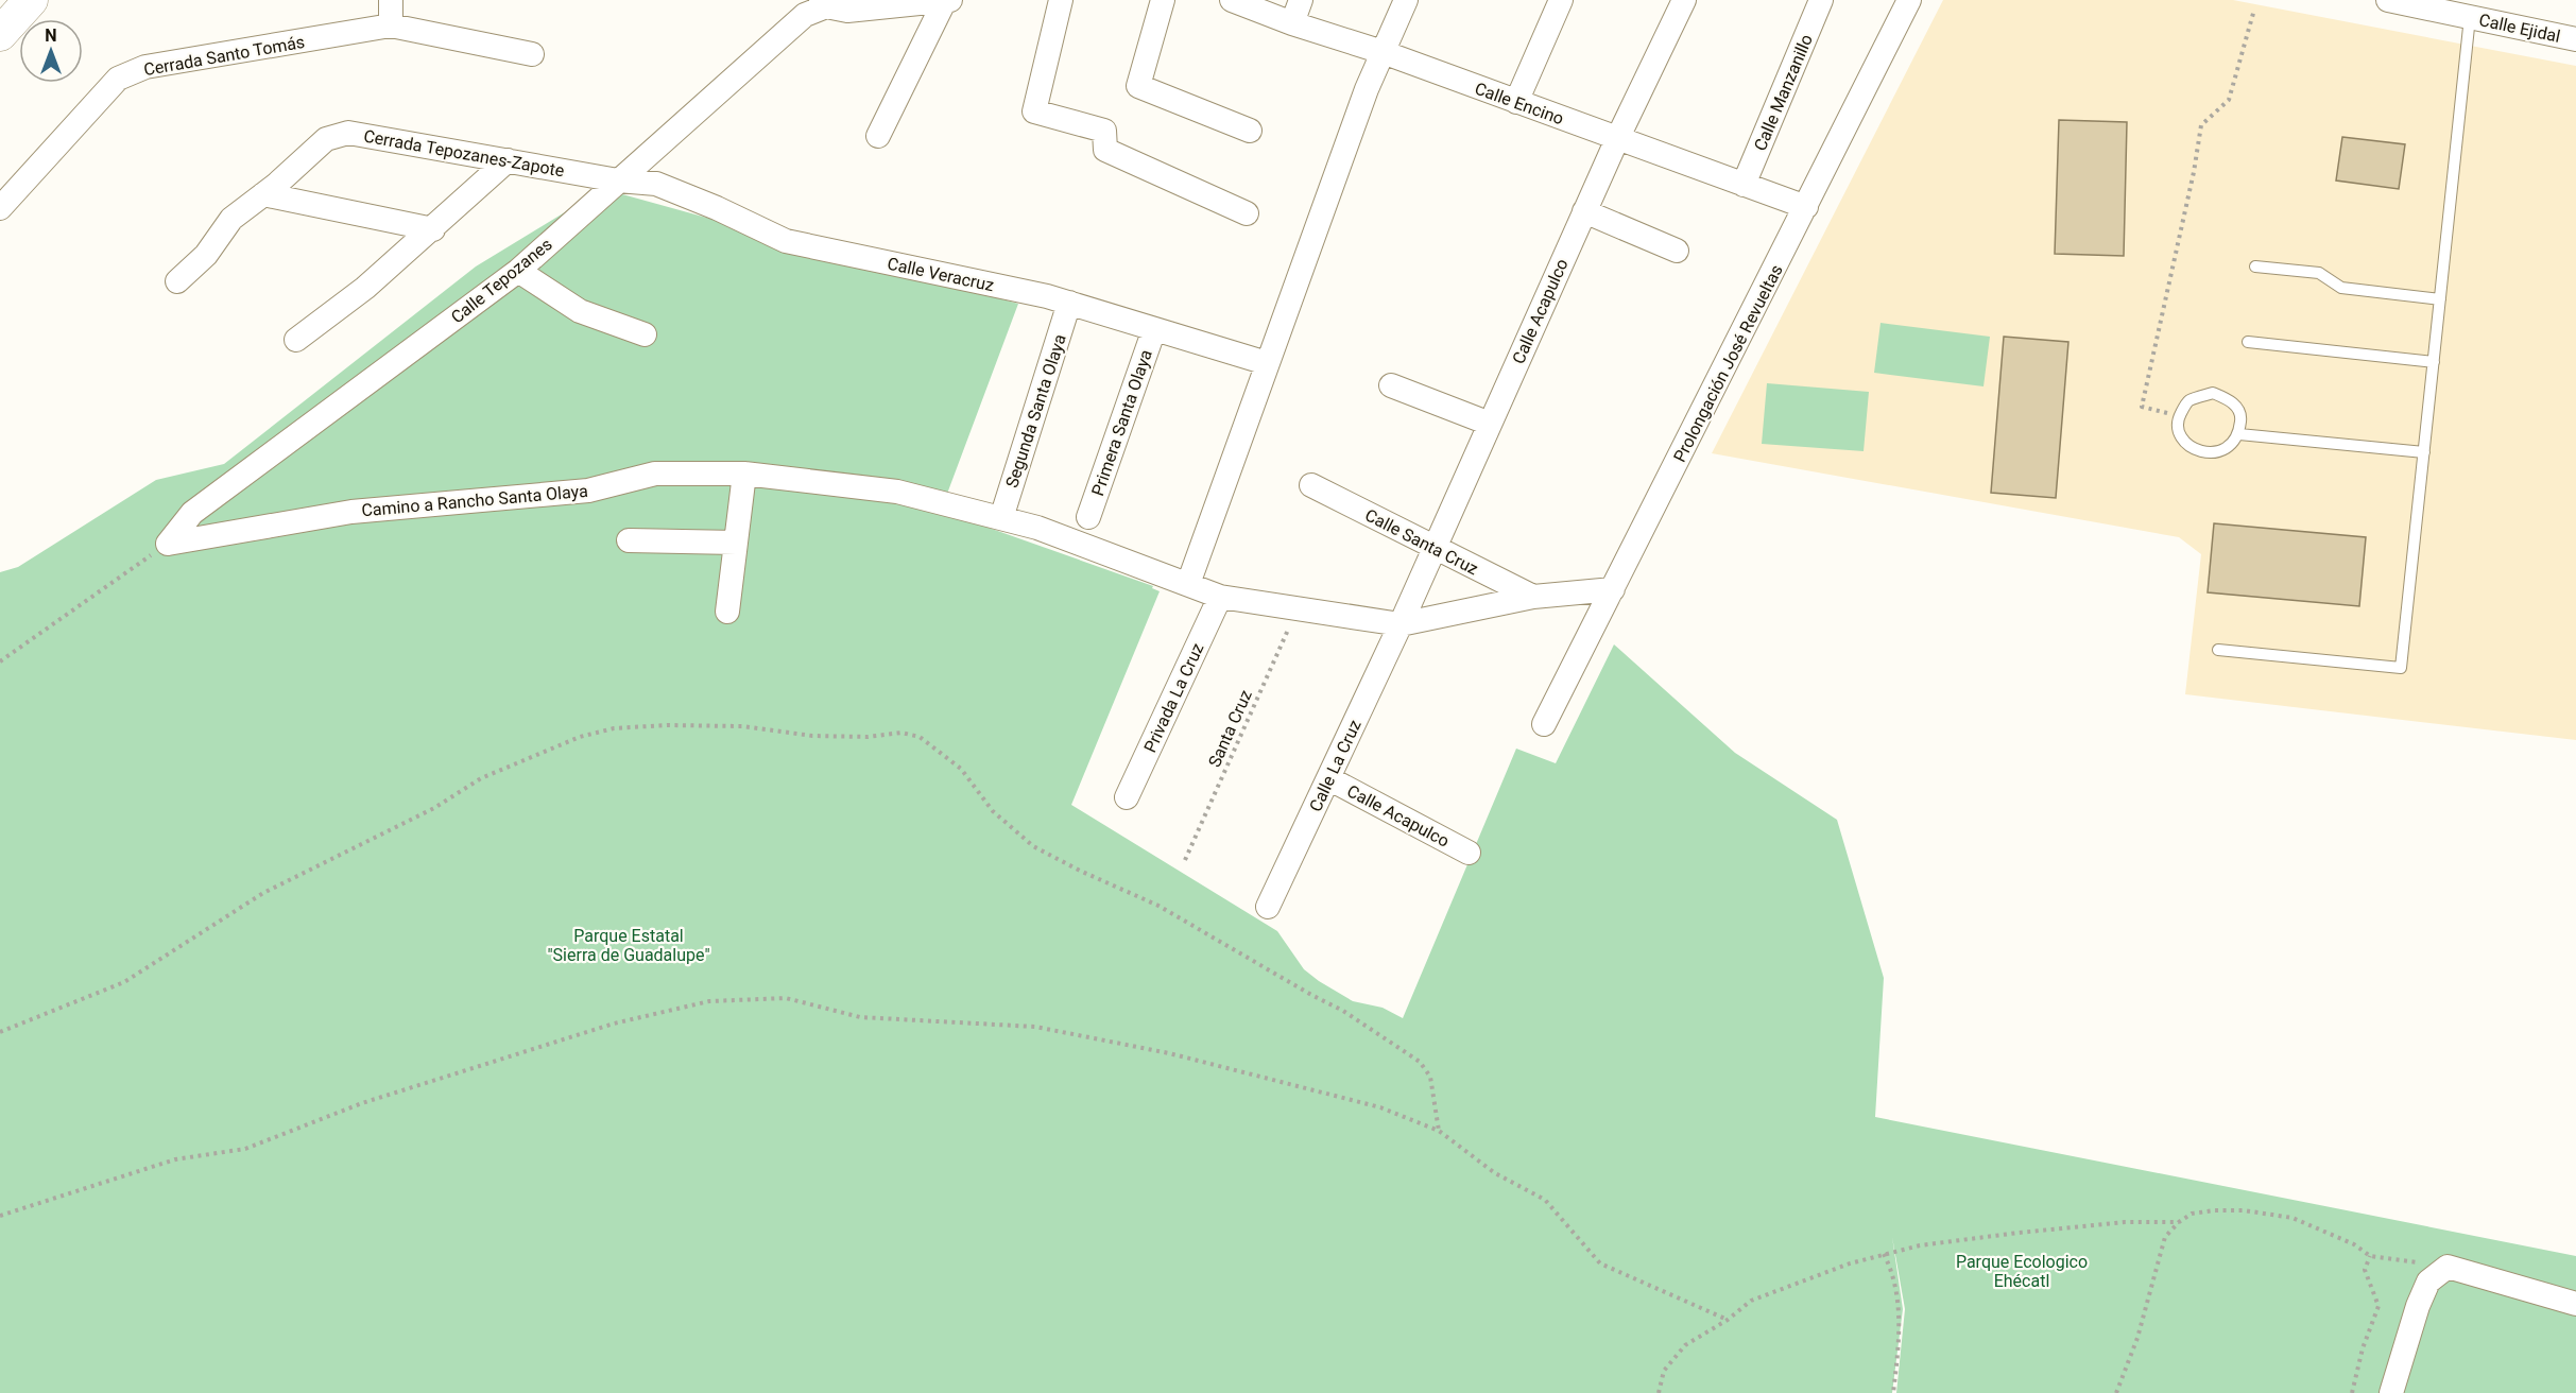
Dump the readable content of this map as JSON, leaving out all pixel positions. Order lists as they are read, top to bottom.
{
  "streets": {
    "street": [
      "Calle Ejidal",
      "Cerrada Santo Tomás",
      "Calle Manzanillo",
      "Calle Encino",
      "Cerrada Tepozanes-Zapote",
      "Calle Veracruz",
      "Calle Tepozanes",
      "Calle Acapulco",
      "Prolongación José Revueltas",
      "Segunda Santa Olaya",
      "Primera Santa Olaya",
      "Camino a Rancho Santa Olaya",
      "Calle Santa Cruz",
      "Privada La Cruz",
      "Calle La Cruz"
    ],
    "path": ["Santa Cruz"]
  },
  "crossings": [
    ["Calle Manzanillo", "Calle Encino"],
    ["Calle Encino", "Calle Acapulco"],
    ["Calle Encino", "Prolongación José Revueltas"],
    ["Cerrada Tepozanes-Zapote", "Calle Veracruz"],
    ["Cerrada Tepozanes-Zapote", "Calle Tepozanes"],
    ["Calle Veracruz", "Calle Tepozanes"],
    ["Calle Veracruz", "Segunda Santa Olaya"],
    ["Calle Veracruz", "Primera Santa Olaya"],
    ["Calle Tepozanes", "Camino a Rancho Santa Olaya"],
    ["Calle Acapulco", "Camino a Rancho Santa Olaya"],
    ["Calle Acapulco", "Calle Santa Cruz"],
    ["Calle Acapulco", "Calle La Cruz"],
    ["Prolongación José Revueltas", "Camino a Rancho Santa Olaya"],
    ["Segunda Santa Olaya", "Camino a Rancho Santa Olaya"],
    ["Camino a Rancho Santa Olaya", "Calle Santa Cruz"],
    ["Camino a Rancho Santa Olaya", "Privada La Cruz"],
    ["Camino a Rancho Santa Olaya", "Santa Cruz"],
    ["Camino a Rancho Santa Olaya", "Calle La Cruz"]
  ],
  "parks": ["Parque Estatal \"Sierra de Guadalupe\"", "Parque Ecologico Ehécatl"],
  "north": "top"
}
